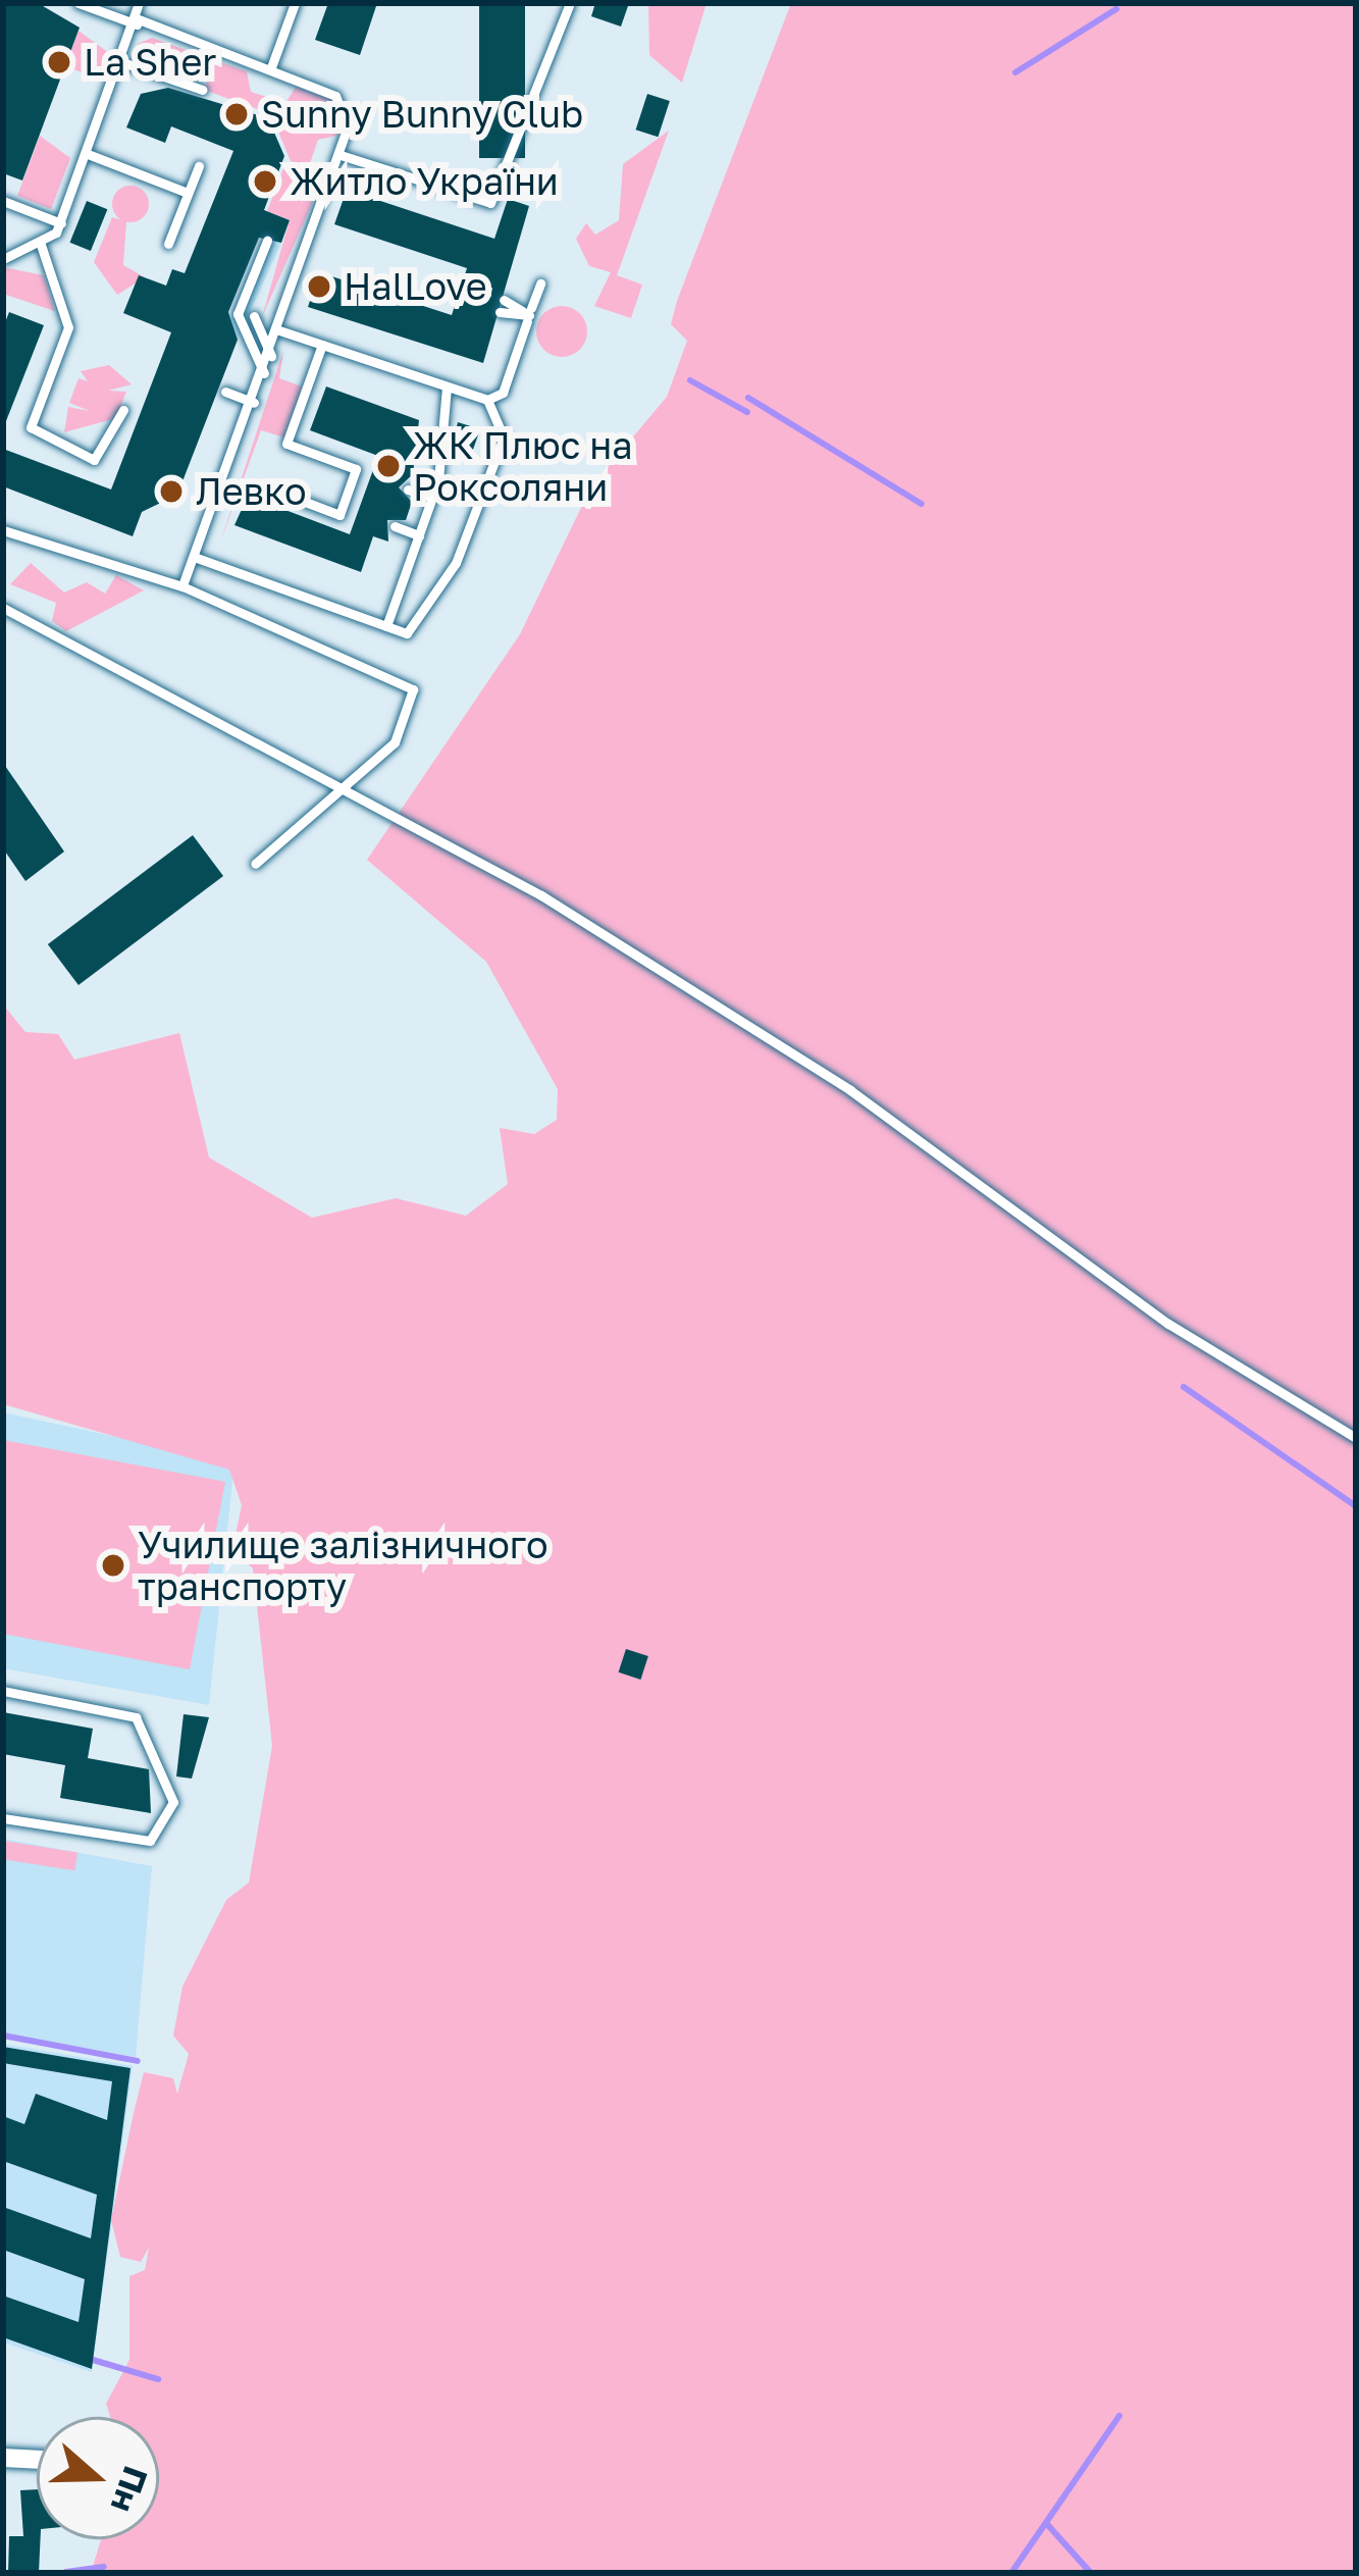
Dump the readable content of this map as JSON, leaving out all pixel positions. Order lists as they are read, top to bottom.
{
  "places": [
    "La Sher",
    "Sunny Bunny Club",
    "Житло України",
    "HalLove",
    "ЖК Плюс на Роксоляни",
    "Левко",
    "Училище залізничного транспорту"
  ],
  "north": "right"
}
